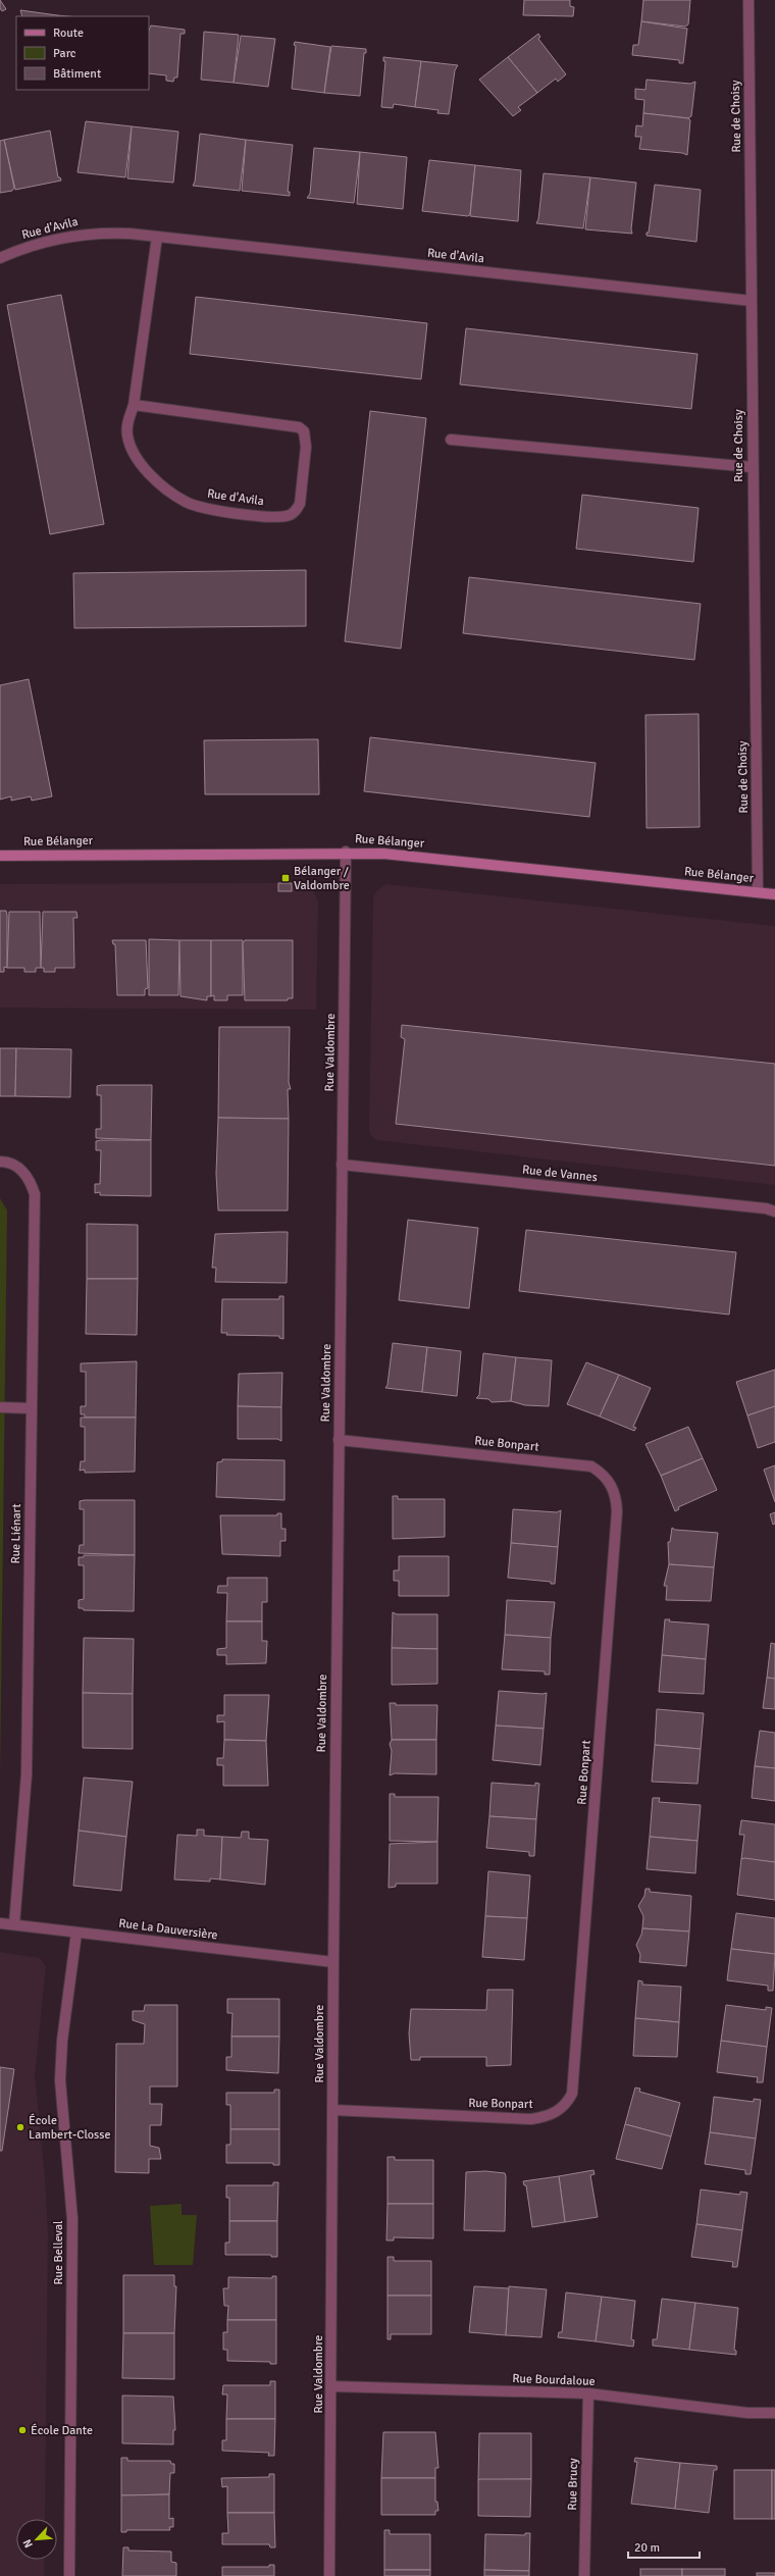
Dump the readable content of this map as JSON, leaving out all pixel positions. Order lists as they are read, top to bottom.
{
  "streets": {
    "street": [
      "Rue de Choisy",
      "Rue d'Avila",
      "Rue Bélanger",
      "Rue Valdombre",
      "Rue de Vannes",
      "Rue Bonpart",
      "Rue Liénart",
      "Rue La Dauversière",
      "Rue Belleval",
      "Rue Bourdaloue",
      "Rue Brucy"
    ]
  },
  "crossings": [
    ["Rue de Choisy", "Rue d'Avila"],
    ["Rue de Choisy", "Rue Bélanger"],
    ["Rue Bélanger", "Rue Valdombre"],
    ["Rue Valdombre", "Rue de Vannes"],
    ["Rue Valdombre", "Rue Bonpart"],
    ["Rue Valdombre", "Rue La Dauversière"],
    ["Rue Valdombre", "Rue Bourdaloue"],
    ["Rue Liénart", "Rue La Dauversière"],
    ["Rue La Dauversière", "Rue Belleval"],
    ["Rue Bourdaloue", "Rue Brucy"]
  ],
  "places": {
    "transit": ["Bélanger / Valdombre"],
    "other": ["École Lambert-Closse", "École Dante"]
  },
  "legend": ["Route", "Parc", "Bâtiment"],
  "scale_bar": "20 m",
  "north": "bottom left"
}
